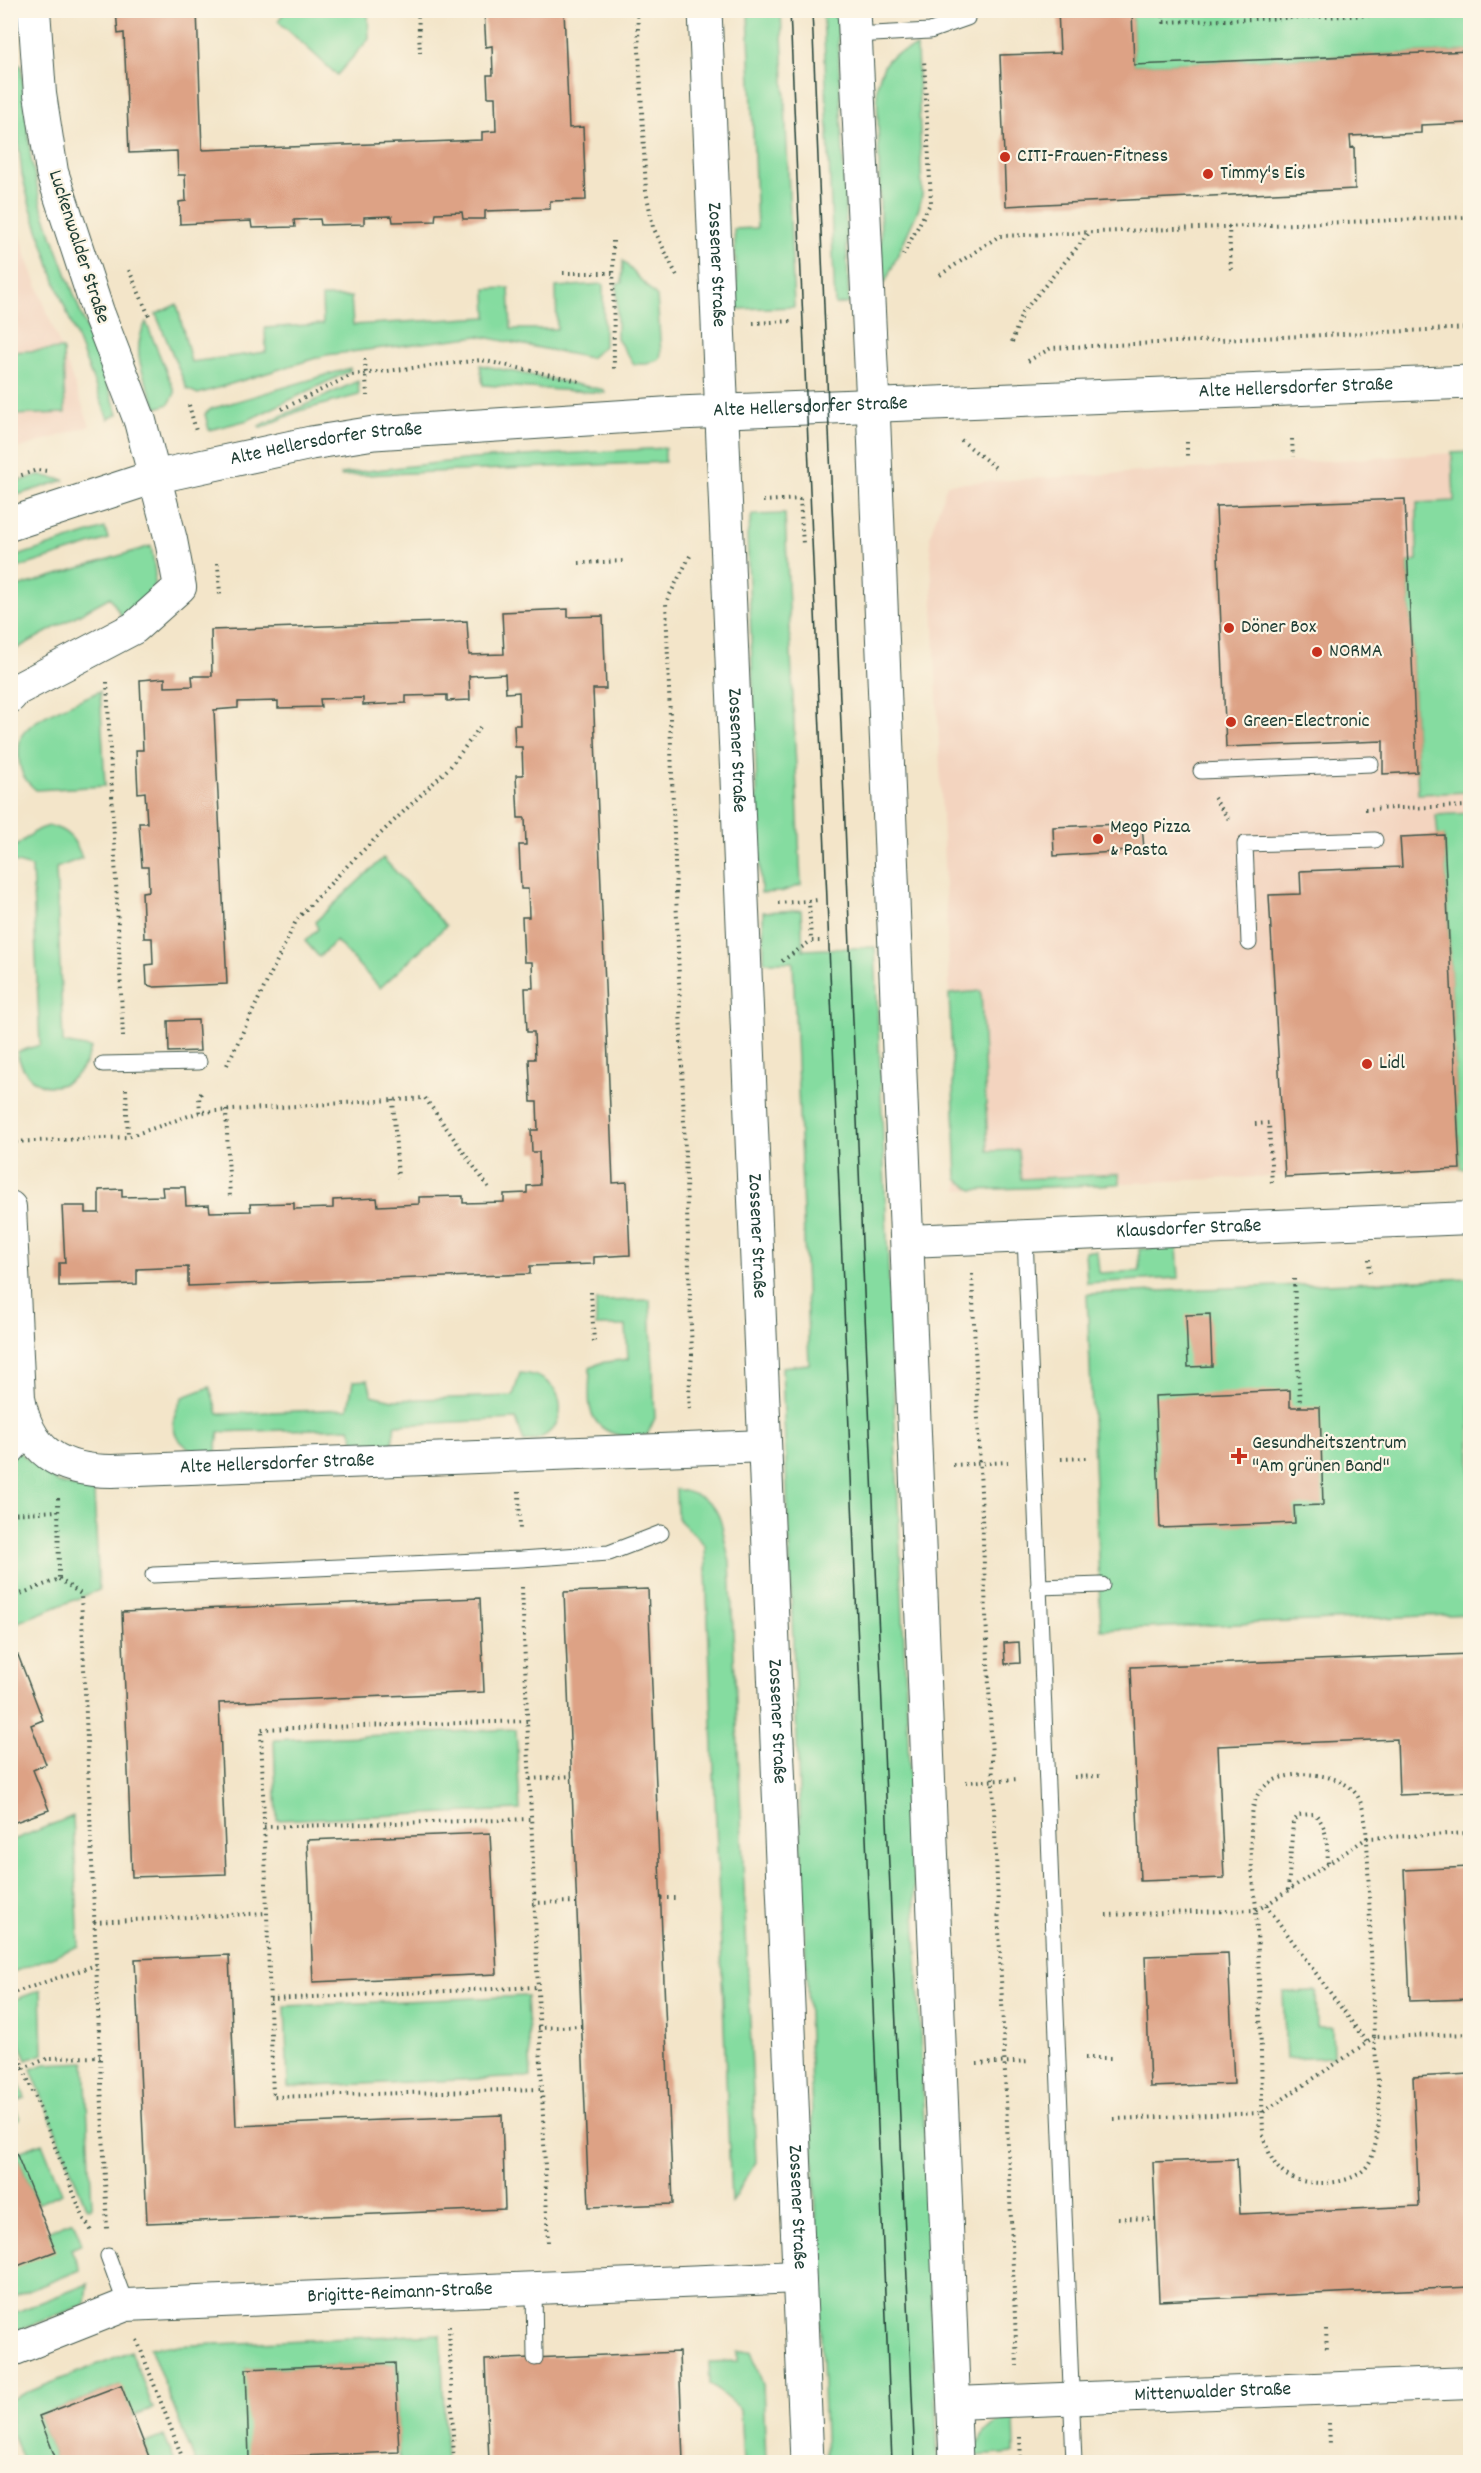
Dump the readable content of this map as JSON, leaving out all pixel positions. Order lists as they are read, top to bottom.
{
  "streets": {
    "street": [
      "Luckenwalder Straße",
      "Zossener Straße",
      "Alte Hellersdorfer Straße",
      "Klausdorfer Straße",
      "Brigitte-Reimann-Straße",
      "Mittenwalder Straße"
    ]
  },
  "crossings": [
    ["Luckenwalder Straße", "Alte Hellersdorfer Straße"],
    ["Zossener Straße", "Alte Hellersdorfer Straße"],
    ["Zossener Straße", "Brigitte-Reimann-Straße"]
  ],
  "places": {
    "other": [
      "CITI-Frauen-Fitness",
      "Timmy's Eis",
      "Döner Box",
      "NORMA",
      "Green-Electronic",
      "Mego Pizza & Pasta",
      "Lidl"
    ],
    "health": ["Gesundheitszentrum \"Am grünen Band\""]
  }
}
